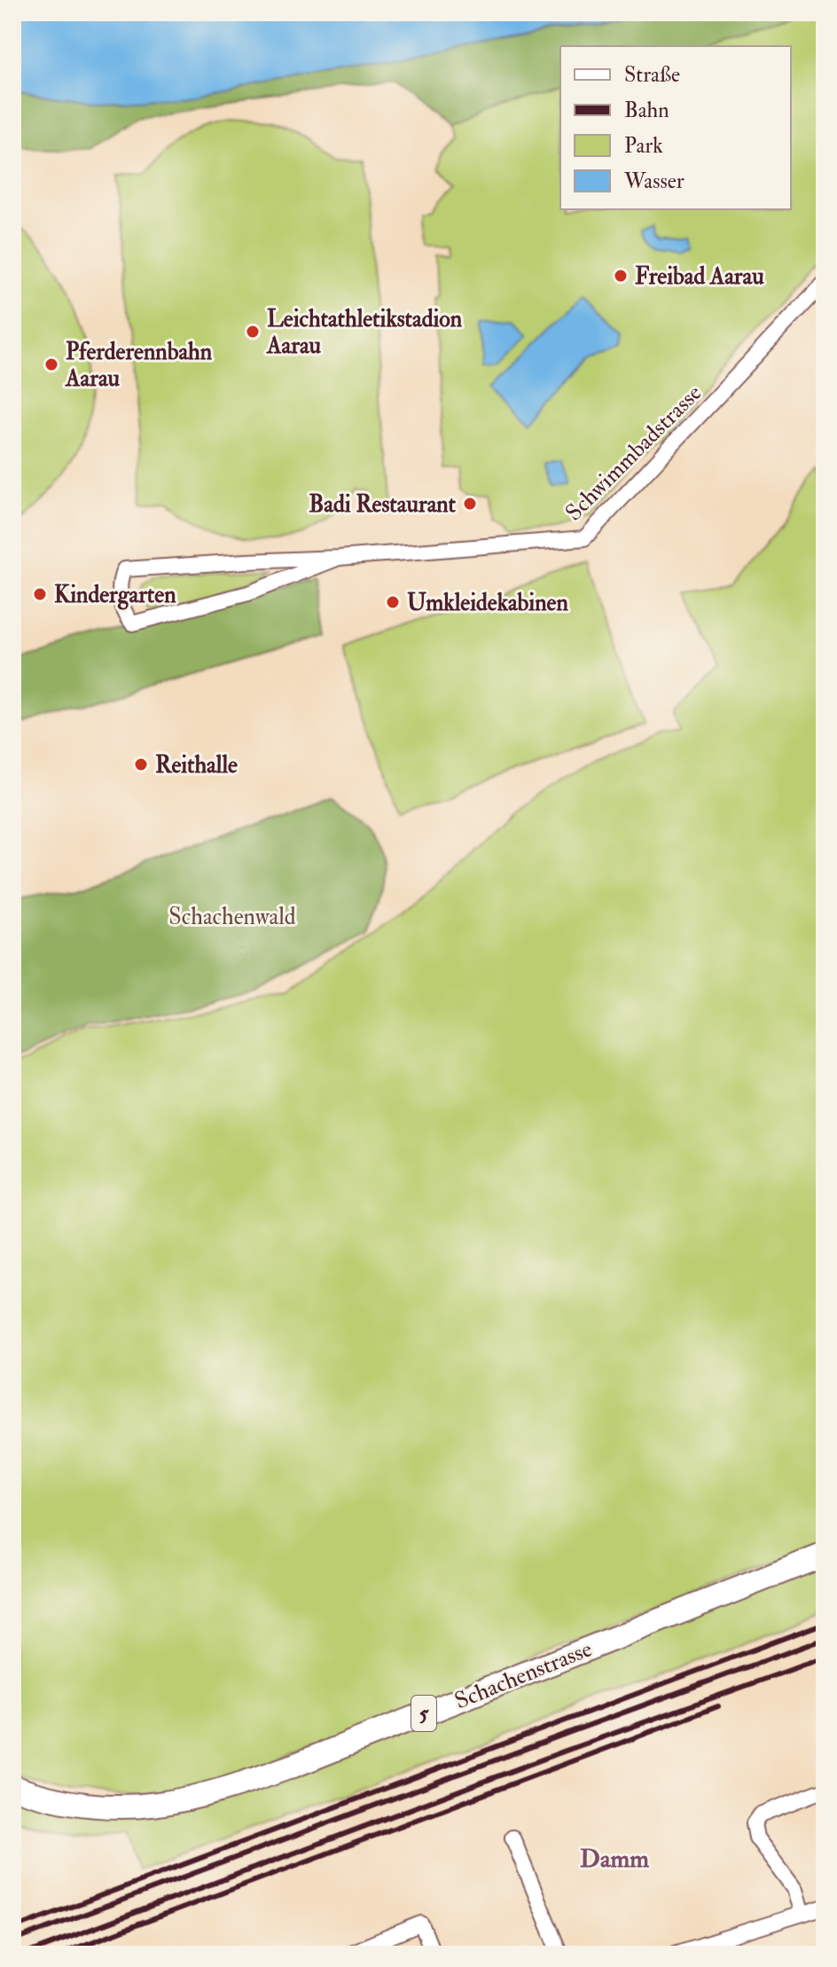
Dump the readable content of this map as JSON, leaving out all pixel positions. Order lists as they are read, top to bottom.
{
  "streets": {
    "main road": ["Schachenstrasse", "5"],
    "street": ["Schwimmbadstrasse"]
  },
  "districts": ["Damm"],
  "parks": ["Schachenwald"],
  "places": [
    "Freibad Aarau",
    "Leichtathletikstadion Aarau",
    "Pferderennbahn Aarau",
    "Badi Restaurant",
    "Kindergarten",
    "Umkleidekabinen",
    "Reithalle"
  ],
  "legend": [
    "Straße",
    "Bahn",
    "Park",
    "Wasser"
  ]
}
